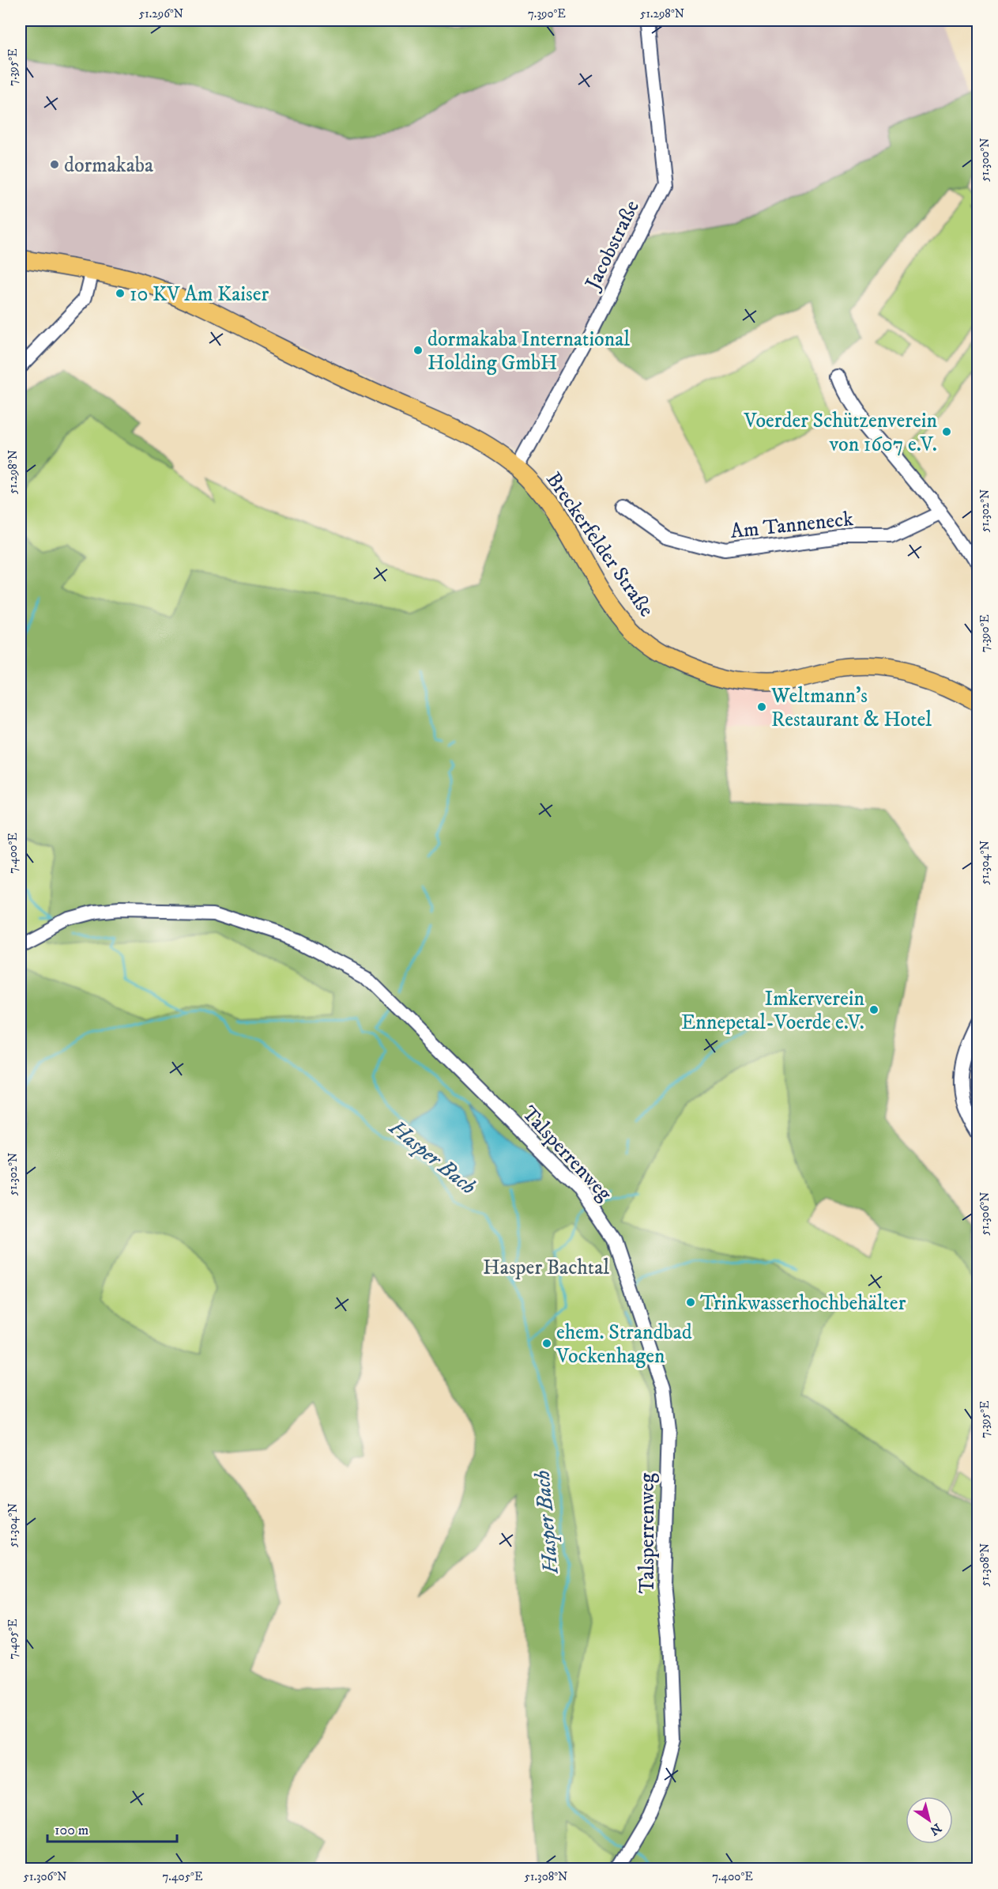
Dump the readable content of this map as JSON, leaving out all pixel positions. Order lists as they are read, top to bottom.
{
  "streets": {
    "main road": ["Breckerfelder Straße"],
    "street": ["Jacobstraße", "Am Tanneneck", "Talsperrenweg"]
  },
  "crossings": [
    ["Jacobstraße", "Breckerfelder Straße"]
  ],
  "water": ["Hasper Bach"],
  "parks": ["Hasper Bachtal"],
  "places": [
    "dormakaba",
    "10 KV Am Kaiser",
    "dormakaba International Holding GmbH",
    "Voerder Schützenverein von 1607 e.V.",
    "Weltmann's Restaurant & Hotel",
    "Imkerverein Ennepetal-Voerde e.V.",
    "Trinkwasserhochbehälter",
    "ehem. Strandbad Vockenhagen"
  ],
  "scale_bar": "100 m",
  "north": "bottom right",
  "coordinates": [
    "51.296°N",
    "7.390°E",
    "51.298°N",
    "7.395°E",
    "51.300°N",
    "51.302°N",
    "7.400°E",
    "51.304°N",
    "51.306°N",
    "51.308°N",
    "7.405°E"
  ]
}
